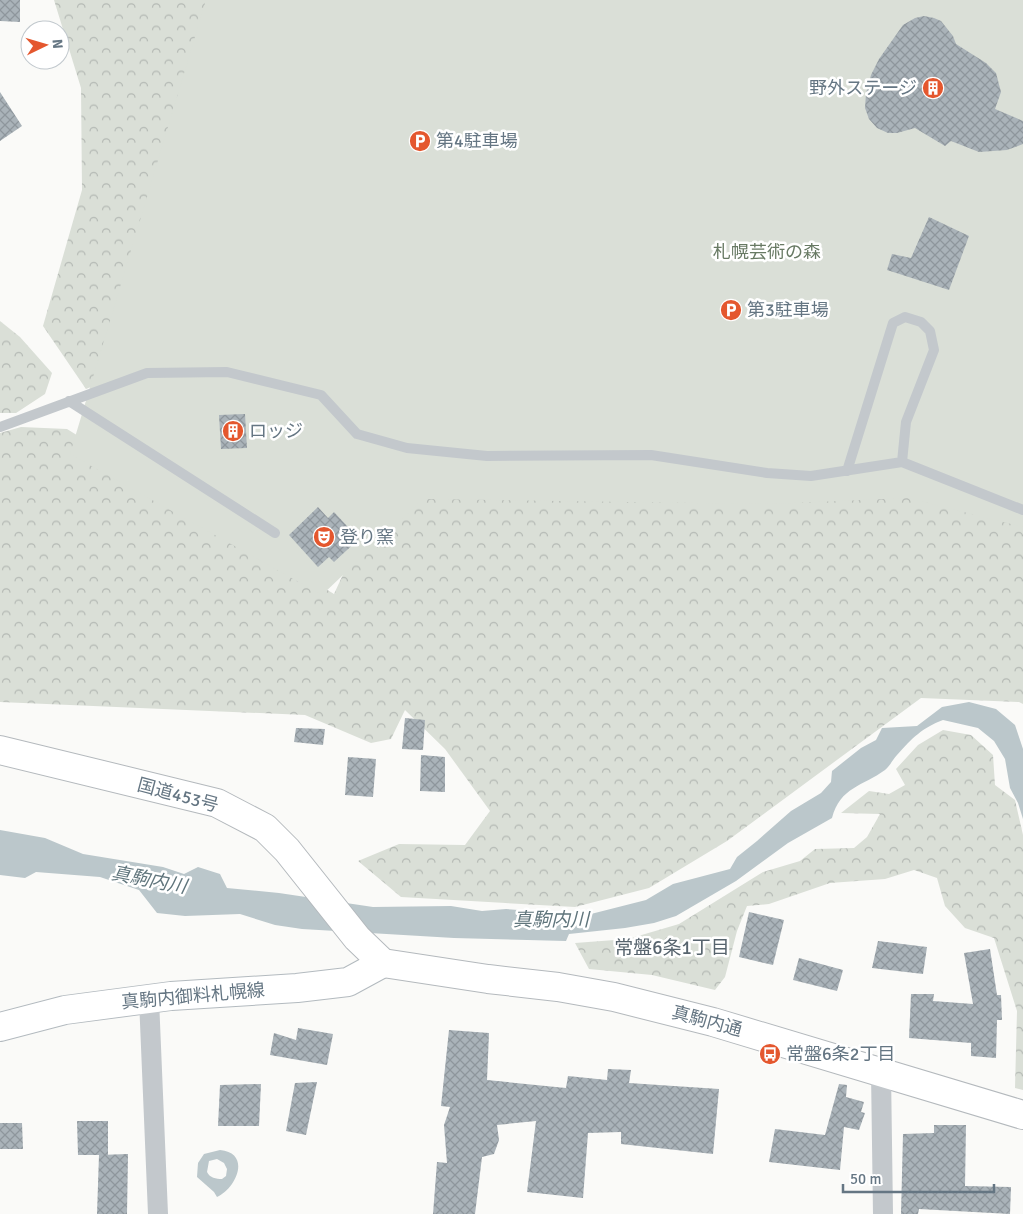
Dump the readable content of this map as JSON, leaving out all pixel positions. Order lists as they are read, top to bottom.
{
  "streets": {
    "main road": ["国道453号", "真駒内御料札幌線", "真駒内通"]
  },
  "crossings": [
    ["国道453号", "真駒内御料札幌線"],
    ["国道453号", "真駒内通"],
    ["真駒内御料札幌線", "真駒内通"]
  ],
  "districts": ["常盤6条1丁目"],
  "water": ["真駒内川"],
  "parks": ["札幌芸術の森"],
  "places": {
    "building": ["野外ステージ", "ロッジ"],
    "parking": ["第4駐車場", "第3駐車場"],
    "theatre": ["登り窯"],
    "bus stop": ["常盤6条2丁目"]
  },
  "scale_bar": "50 m",
  "north": "right"
}
